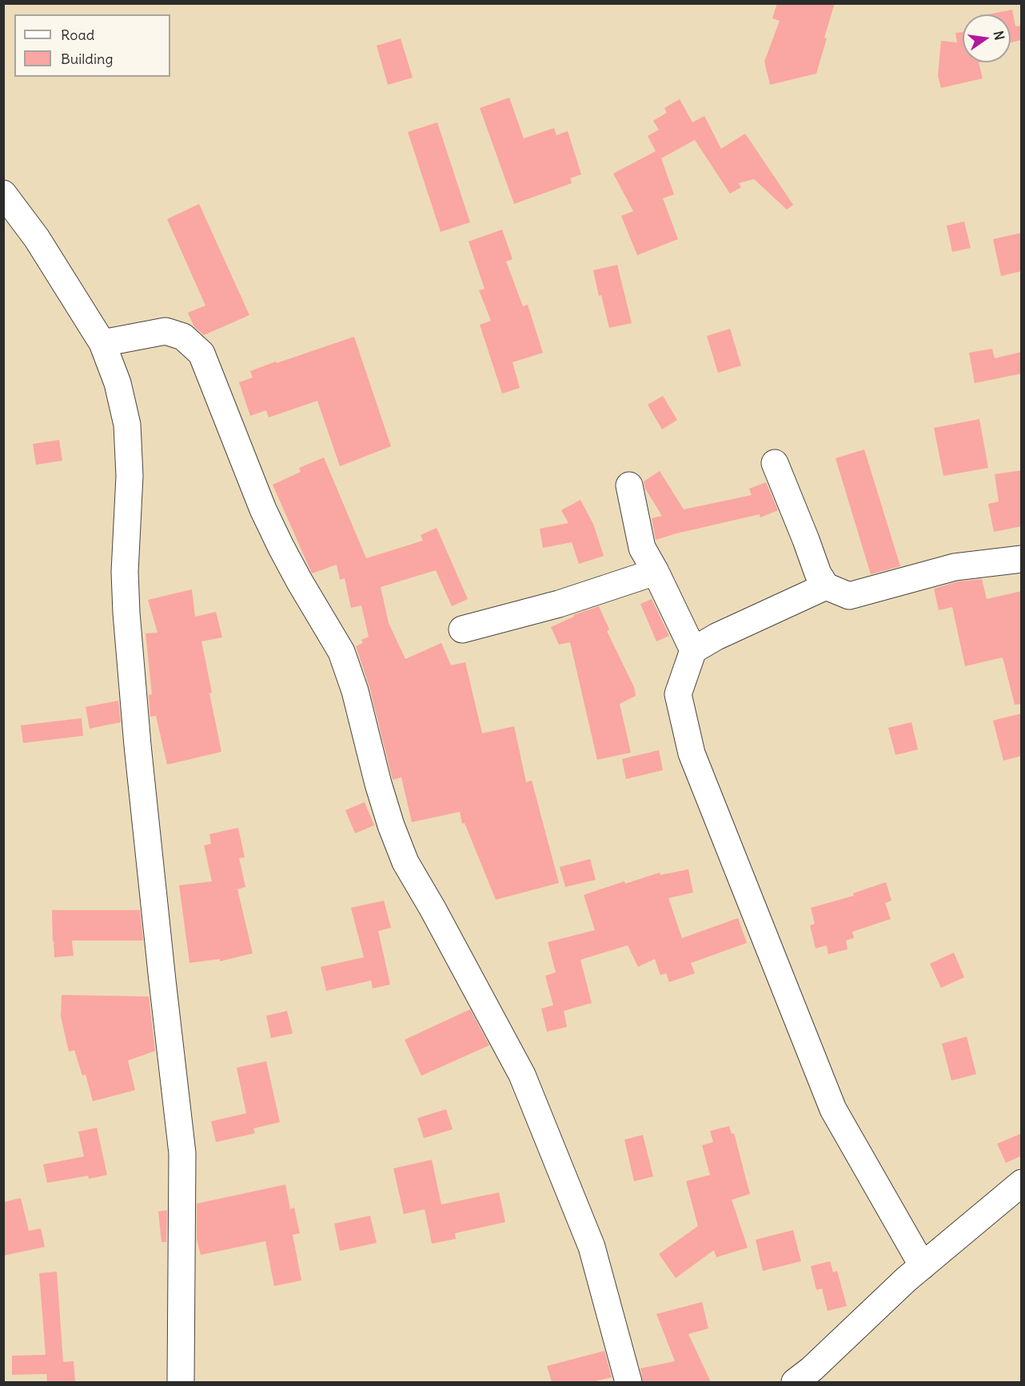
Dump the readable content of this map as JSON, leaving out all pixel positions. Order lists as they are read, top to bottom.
{
  "legend": ["Road", "Building"],
  "north": "right"
}
